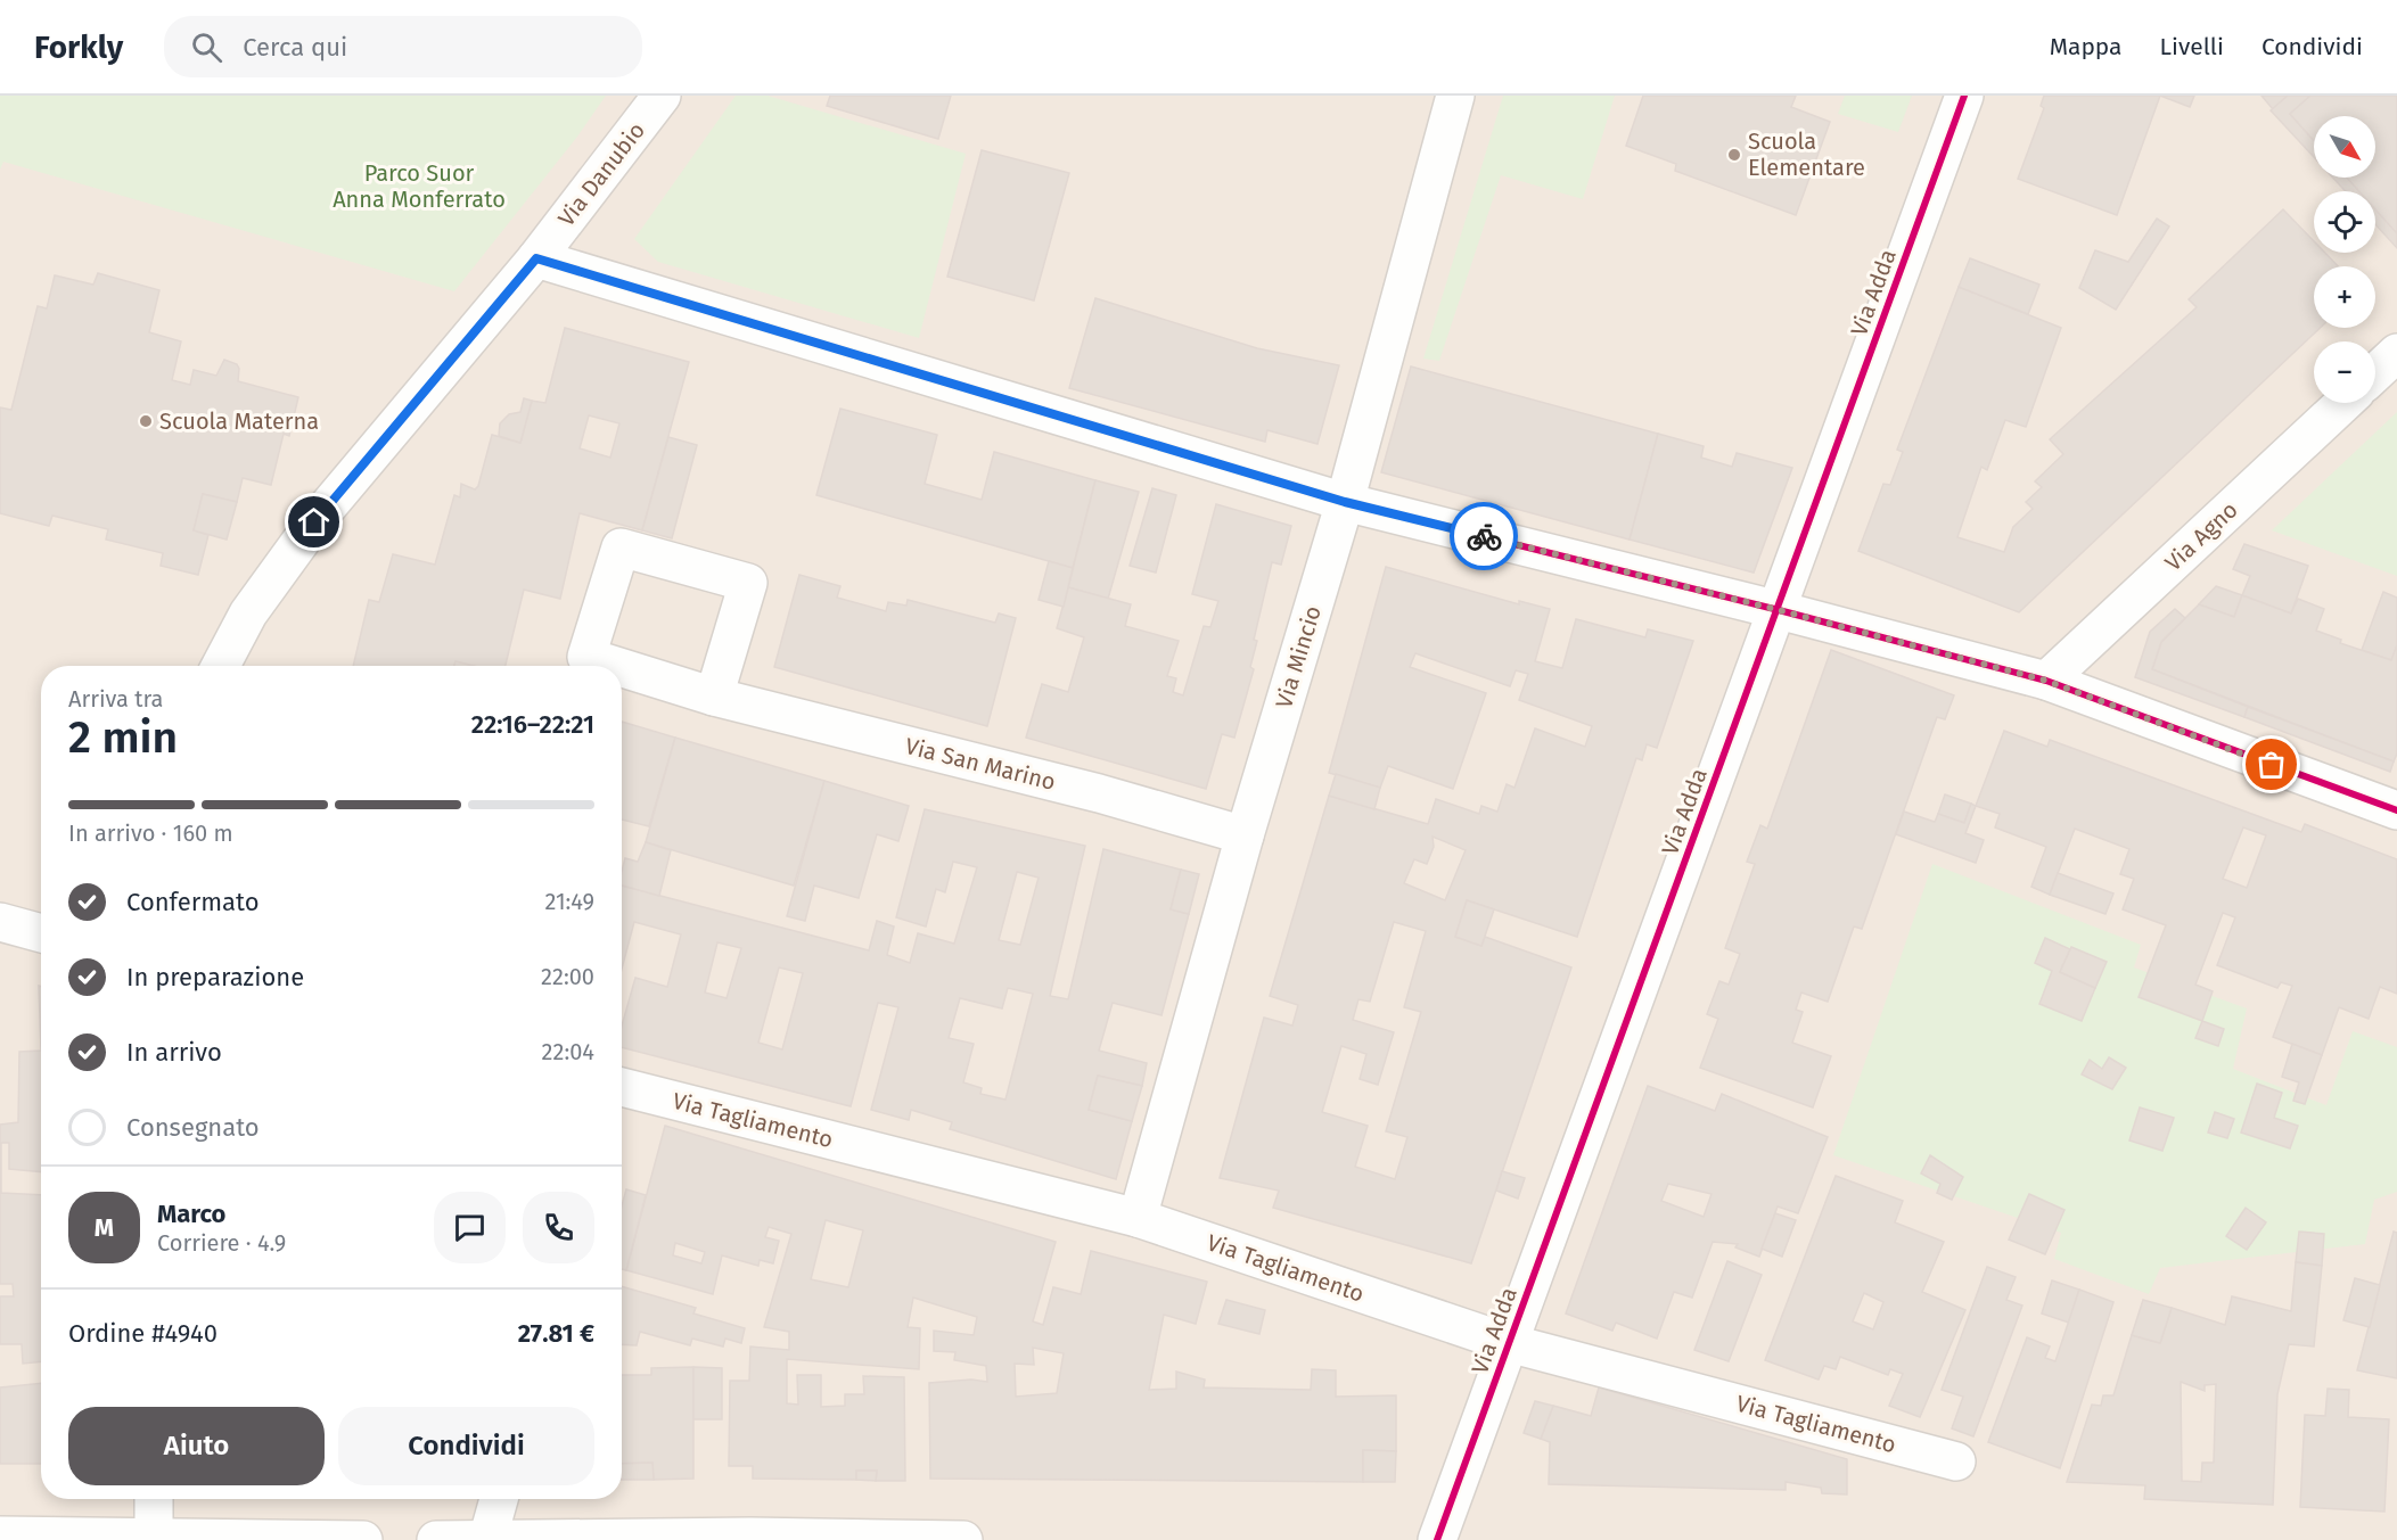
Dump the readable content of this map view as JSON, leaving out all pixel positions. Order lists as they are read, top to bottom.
{
  "streets": {
    "street": [
      "Via Danubio",
      "Via Adda",
      "Via Agno",
      "Via Mincio",
      "Via San Marino",
      "Via Tagliamento"
    ]
  },
  "crossings": [
    ["Via Adda", "Via Tagliamento"],
    ["Via Mincio", "Via San Marino"],
    ["Via Mincio", "Via Tagliamento"]
  ],
  "parks": ["Parco Suor Anna Monferrato"],
  "places": ["Scuola Elementare", "Scuola Materna"],
  "north": "bottom right",
  "page": {
    "header": "Forkly",
    "search": "Cerca qui",
    "nav": ["Mappa", "Livelli", "Condividi"],
    "map_buttons": ["+", "−"],
    "heading": ["2 min", "Arriva tra", "22:16–22:21"],
    "panel": [
      "Marco",
      "Corriere · 4.9",
      "Ordine #4940",
      "27.81 €"
    ],
    "bar": "In arrivo · 160 m",
    "list": [
      ["Confermato", "21:49"],
      ["In preparazione", "22:00"],
      ["In arrivo", "22:04"],
      "Consegnato"
    ],
    "round": "M",
    "buttons": ["Aiuto", "Condividi"]
  }
}
